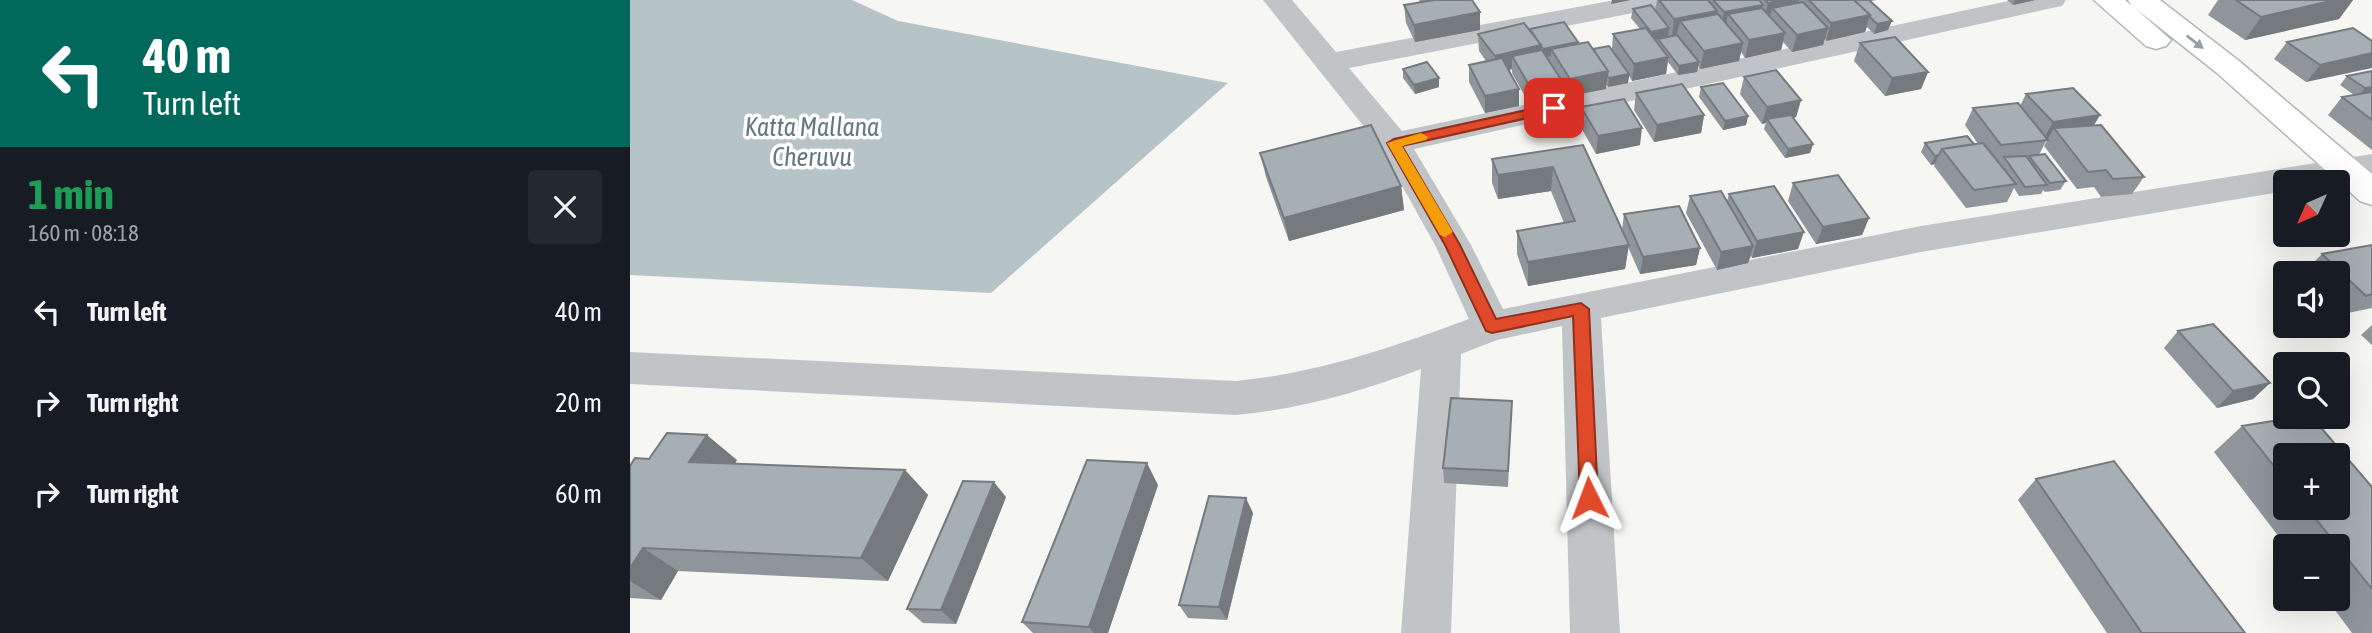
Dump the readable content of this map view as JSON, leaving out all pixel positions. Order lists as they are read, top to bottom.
{
  "water": ["Katta Mallana Cheruvu"],
  "north": "bottom left",
  "page": {
    "turn": ["40 m", "Turn left"],
    "heading": ["1 min", "160 m · 08:18"],
    "map_buttons": ["+", "−"],
    "list": [
      {
        "name": "Turn left",
        "value": "40 m"
      },
      {
        "name": "Turn right",
        "value": "20 m"
      },
      {
        "name": "Turn right",
        "value": "60 m"
      }
    ]
  }
}
